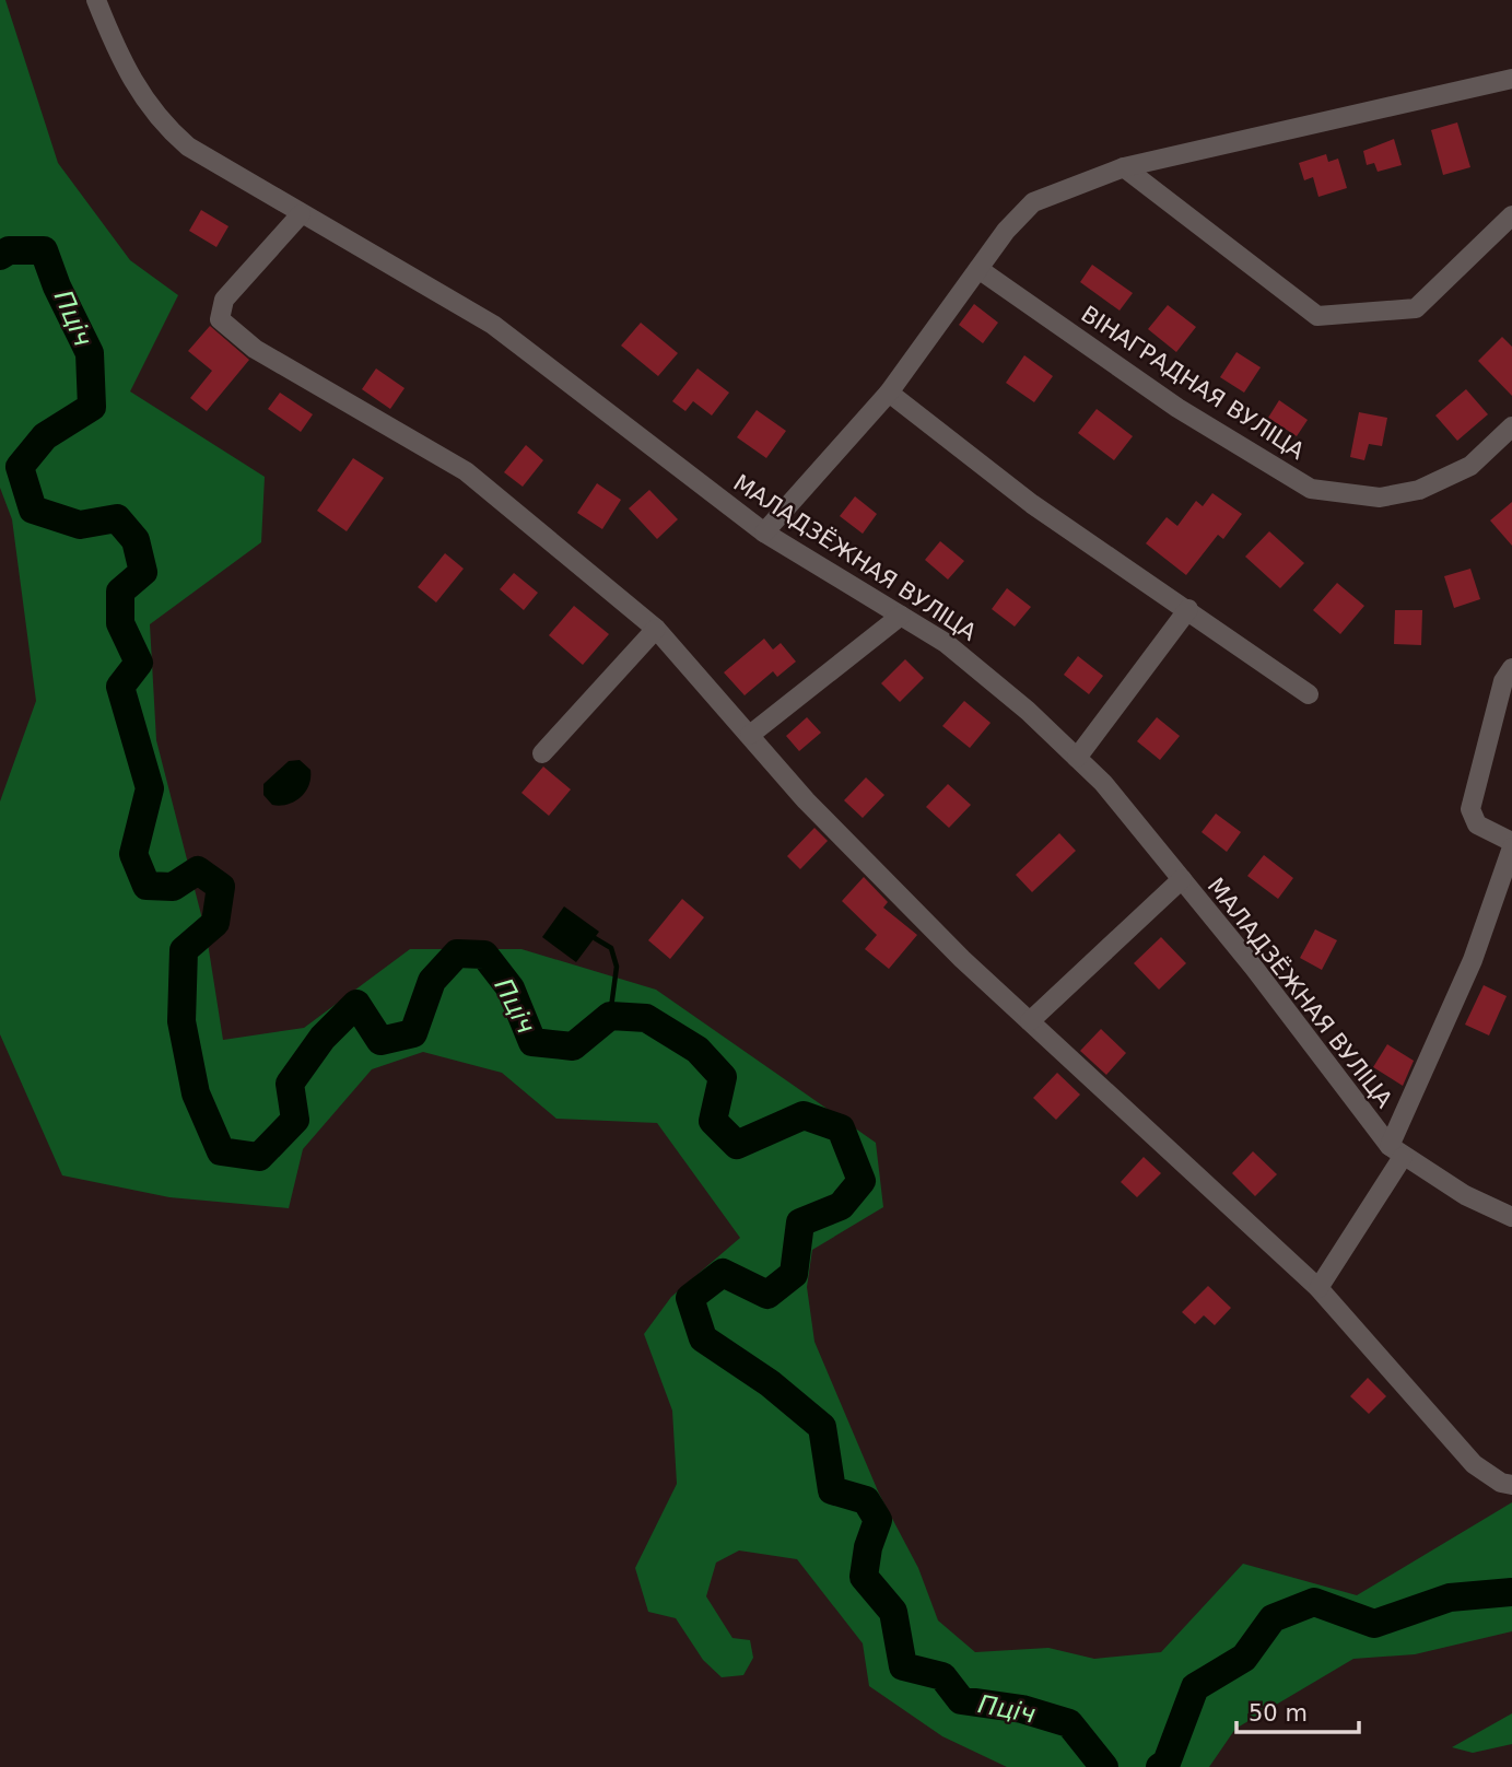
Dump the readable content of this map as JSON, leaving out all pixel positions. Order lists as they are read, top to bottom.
{
  "streets": {
    "street": ["ВІНАГРАДНАЯ ВУЛІЦА", "МАЛАДЗЁЖНАЯ ВУЛІЦА"]
  },
  "water": ["Пціч"],
  "scale_bar": "50 m"
}
